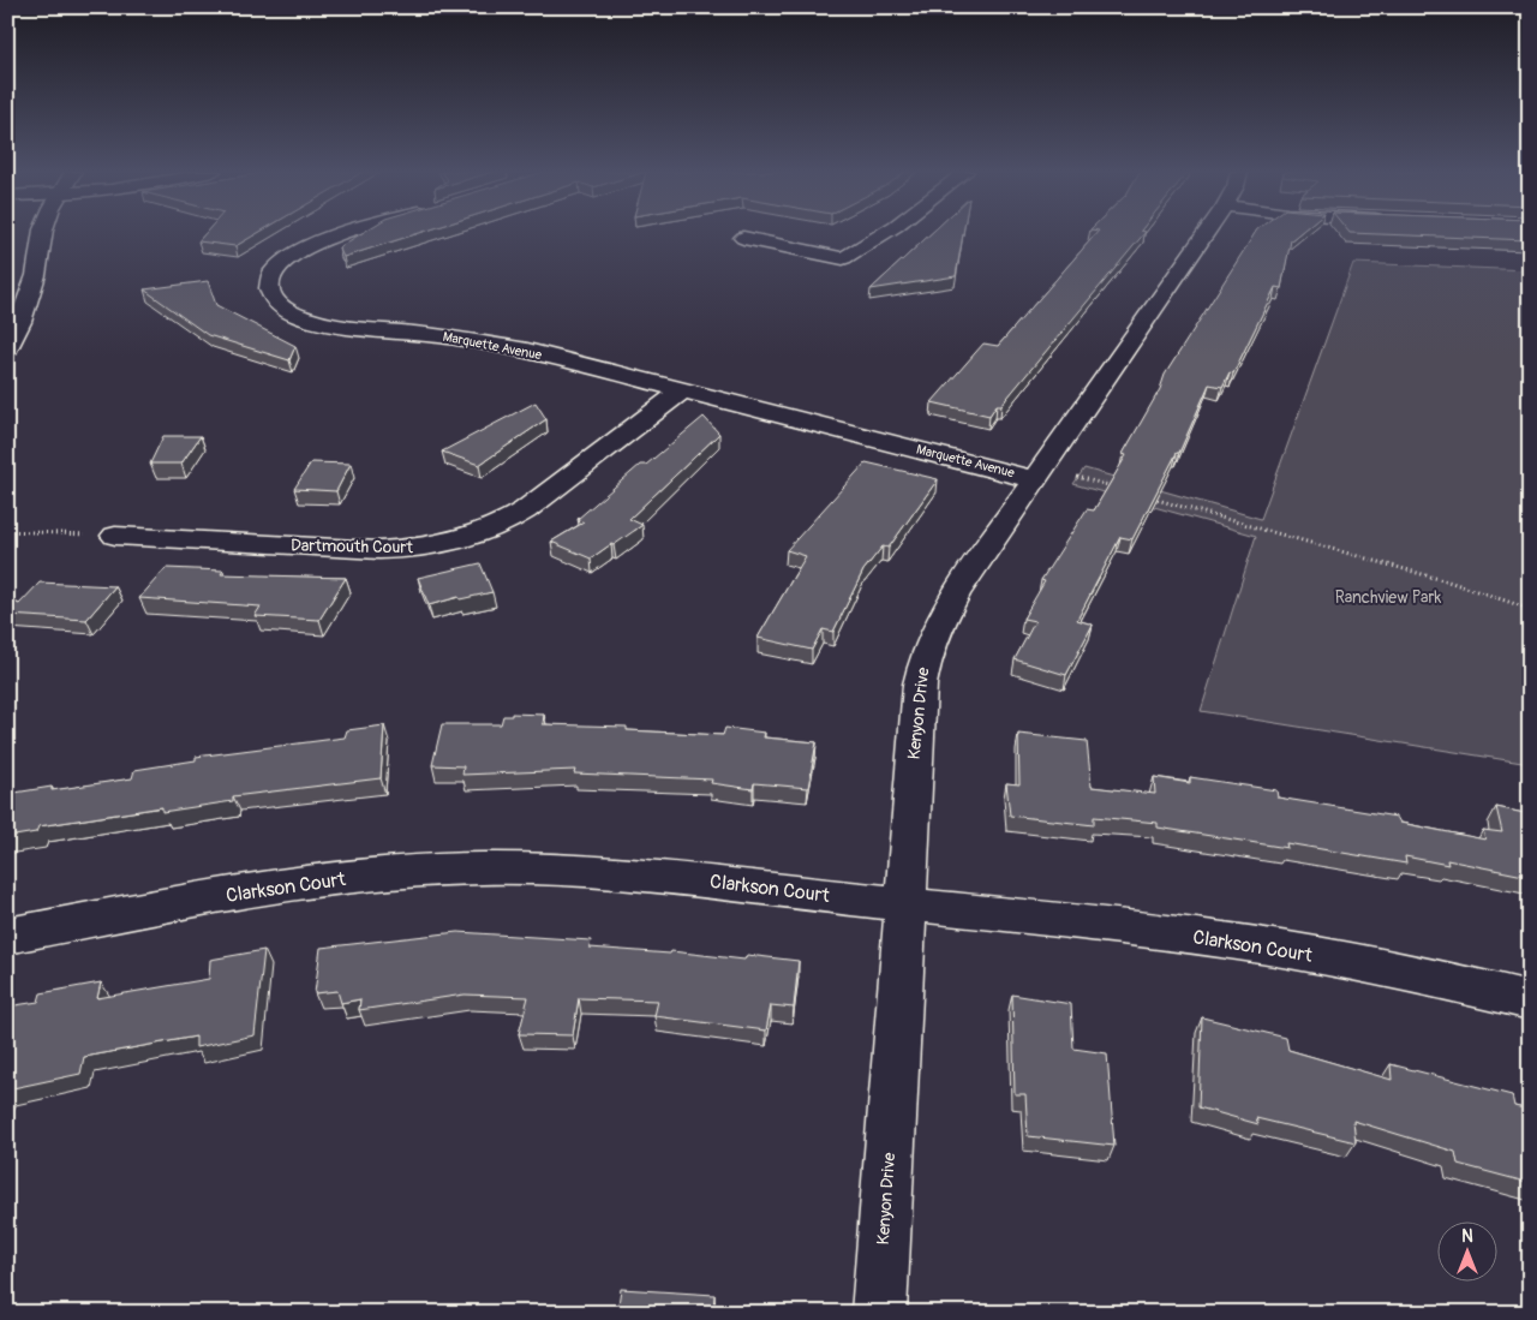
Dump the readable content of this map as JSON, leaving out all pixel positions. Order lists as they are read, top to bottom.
{
  "streets": {
    "street": [
      "Marquette Avenue",
      "Dartmouth Court",
      "Kenyon Drive",
      "Clarkson Court"
    ]
  },
  "crossings": [
    ["Marquette Avenue", "Dartmouth Court"],
    ["Marquette Avenue", "Kenyon Drive"],
    ["Kenyon Drive", "Clarkson Court"]
  ],
  "parks": ["Ranchview Park"],
  "north": "top"
}
